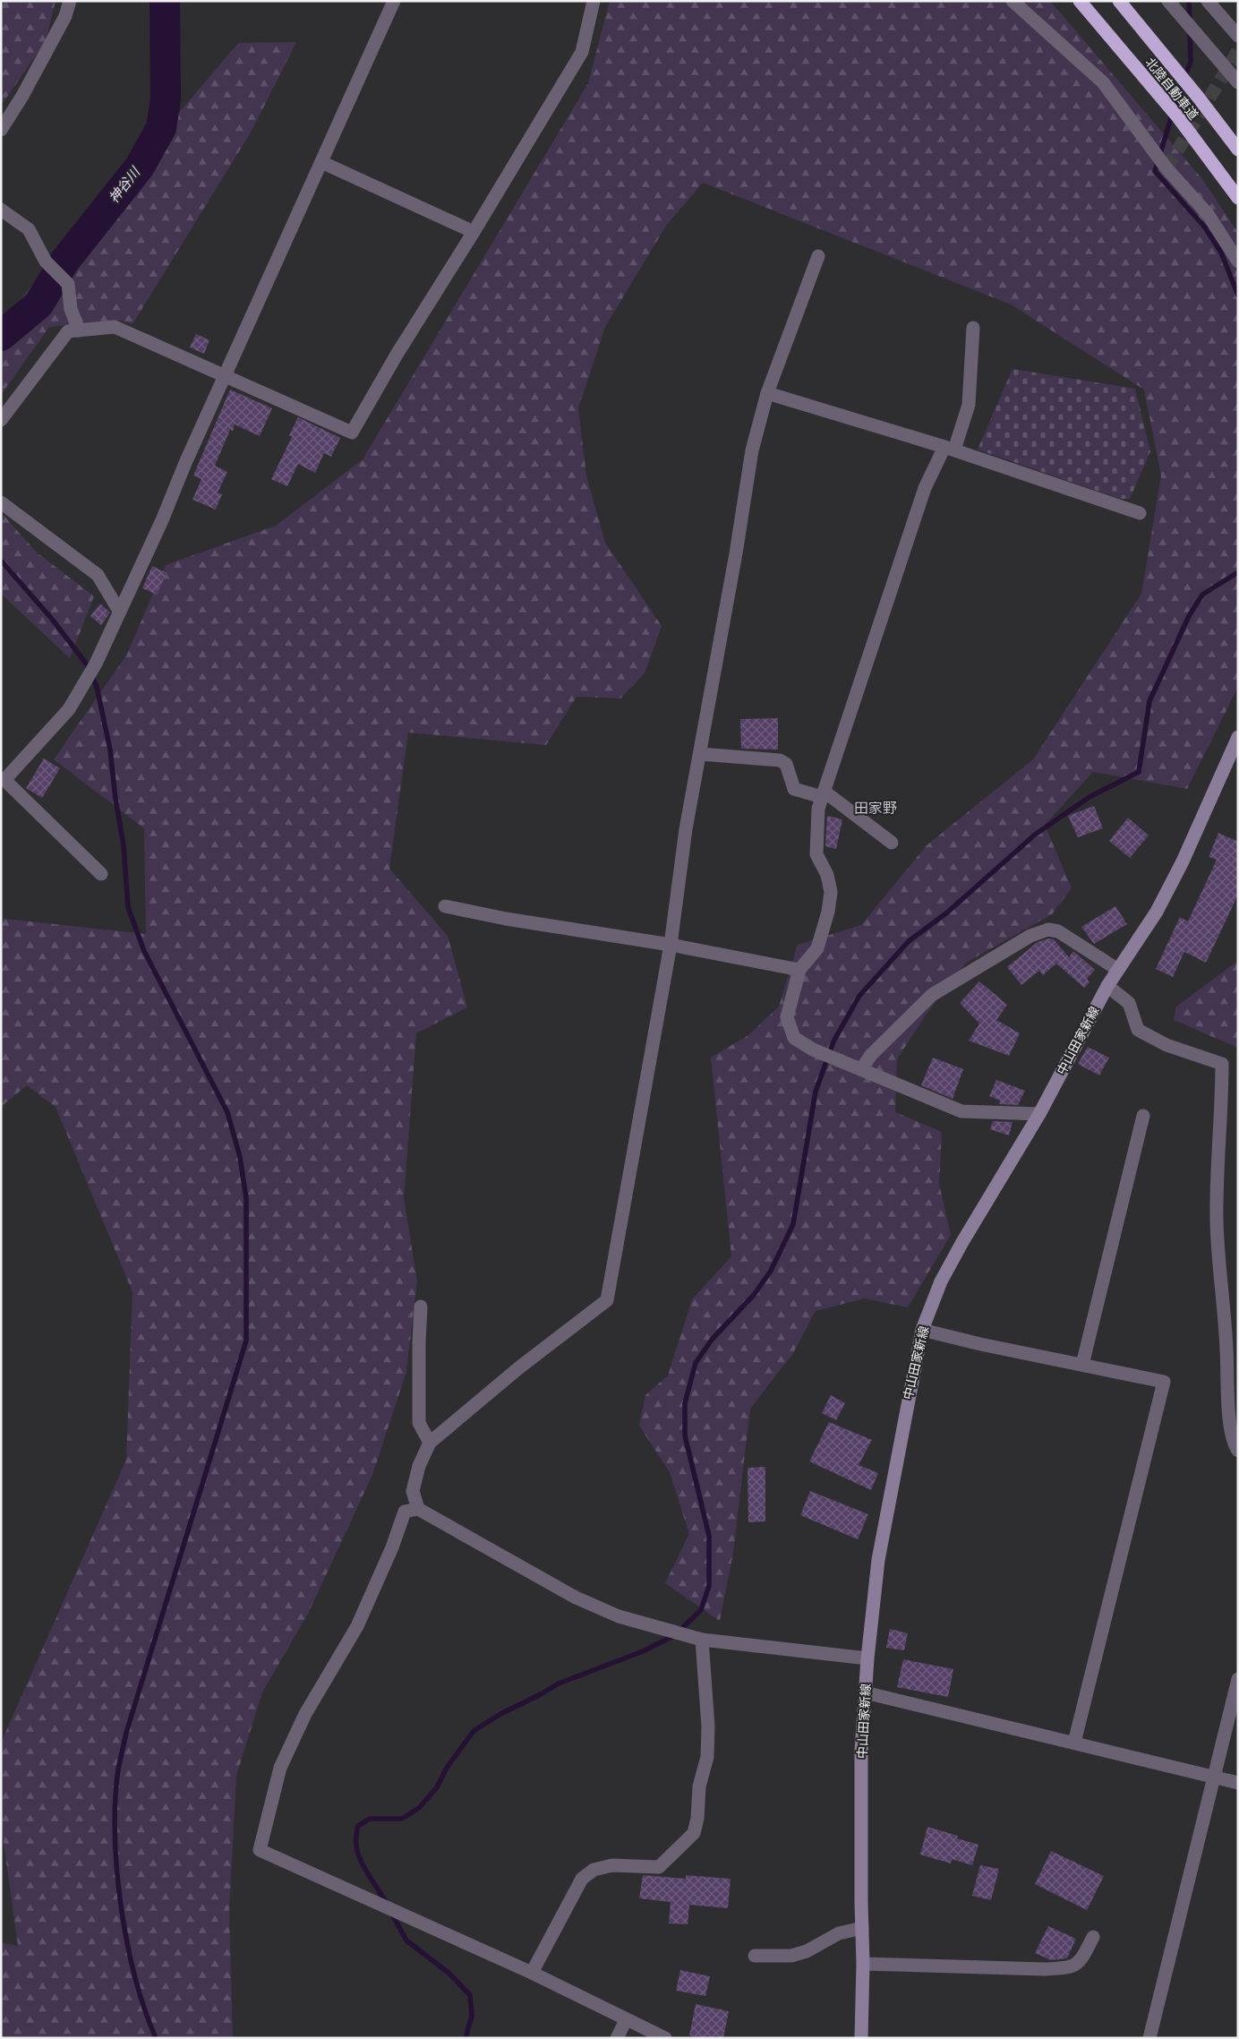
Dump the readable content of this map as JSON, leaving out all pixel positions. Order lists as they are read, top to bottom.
{
  "streets": {
    "highway": ["北陸自動車道"],
    "main road": ["中山田家新線"]
  },
  "districts": ["田家野"],
  "water": ["神谷川"]
}
